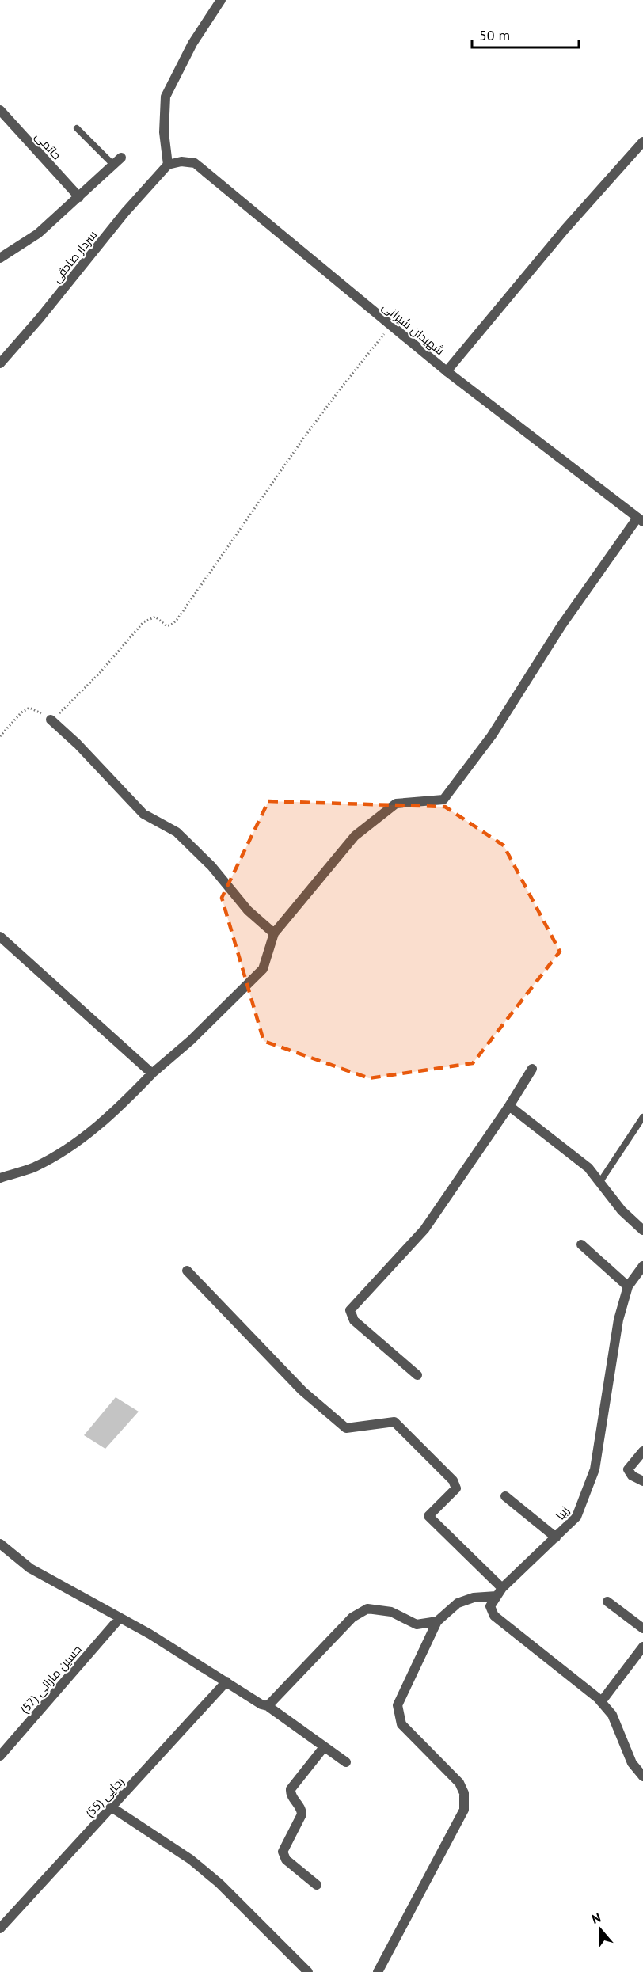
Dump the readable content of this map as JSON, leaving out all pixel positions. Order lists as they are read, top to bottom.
{
  "streets": {
    "street": [
      "حاتمی",
      "سردار صادقی",
      "شهیدان شیرانی",
      "زیبا",
      "حسین مارانی (57)",
      "رجایی (55)"
    ]
  },
  "crossings": [
    ["سردار صادقی", "شهیدان شیرانی"]
  ],
  "scale_bar": "50 m",
  "north": "top"
}
